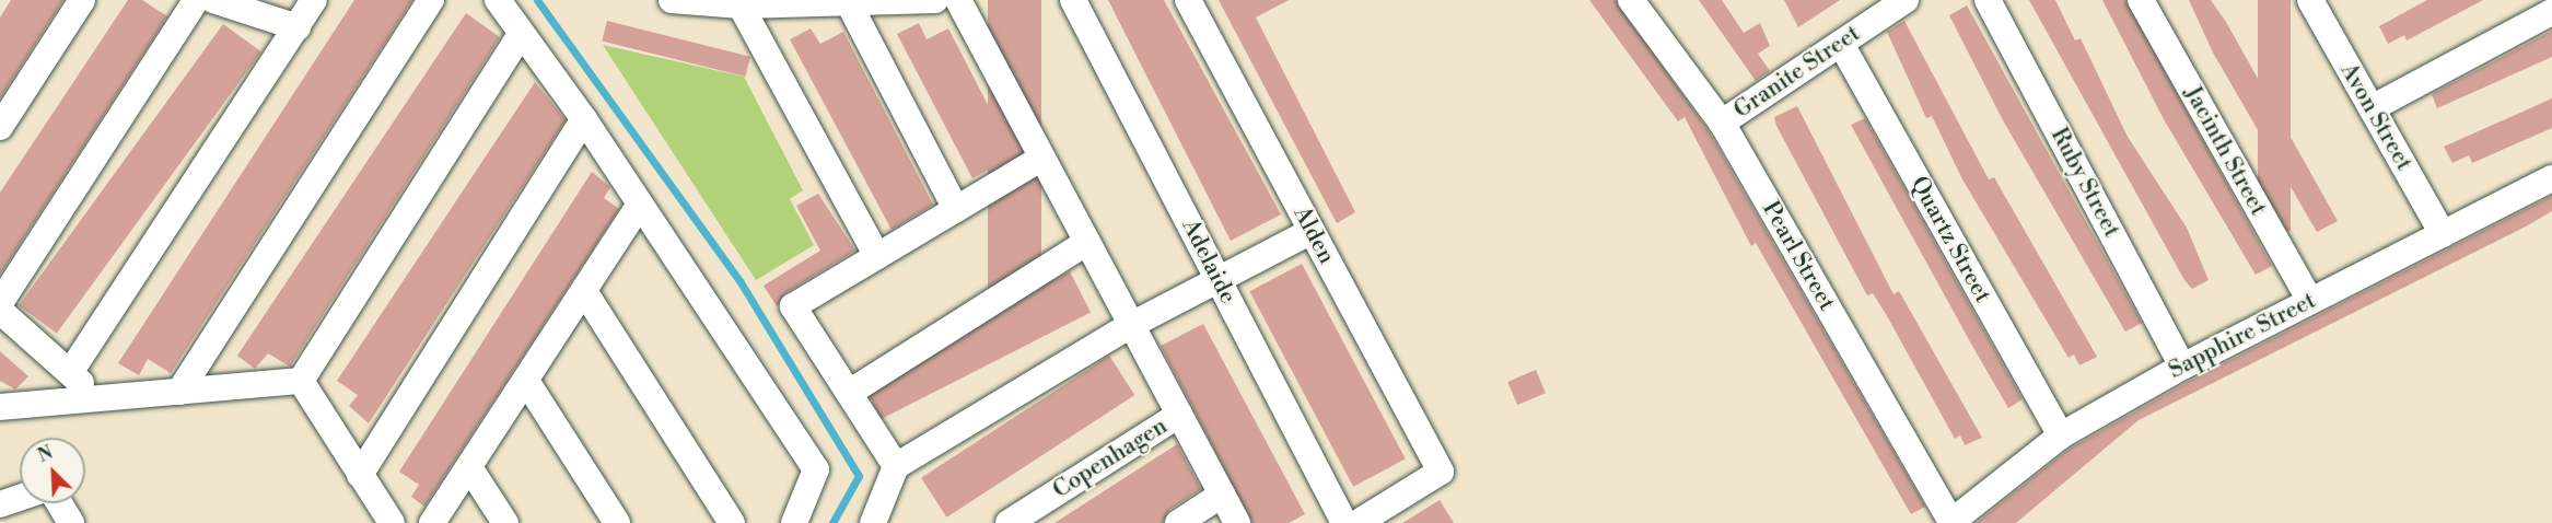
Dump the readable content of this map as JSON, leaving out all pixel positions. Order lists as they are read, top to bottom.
{
  "streets": {
    "street": [
      "Granite Street",
      "Avon Street",
      "Jacinth Street",
      "Ruby Street",
      "Alden",
      "Quartz Street",
      "Pearl Street",
      "Adelaide",
      "Sapphire Street",
      "Copenhagen"
    ]
  },
  "crossings": [
    ["Granite Street", "Quartz Street"],
    ["Granite Street", "Pearl Street"],
    ["Avon Street", "Sapphire Street"],
    ["Jacinth Street", "Sapphire Street"],
    ["Ruby Street", "Sapphire Street"],
    ["Quartz Street", "Sapphire Street"],
    ["Pearl Street", "Sapphire Street"]
  ],
  "north": "top left"
}
